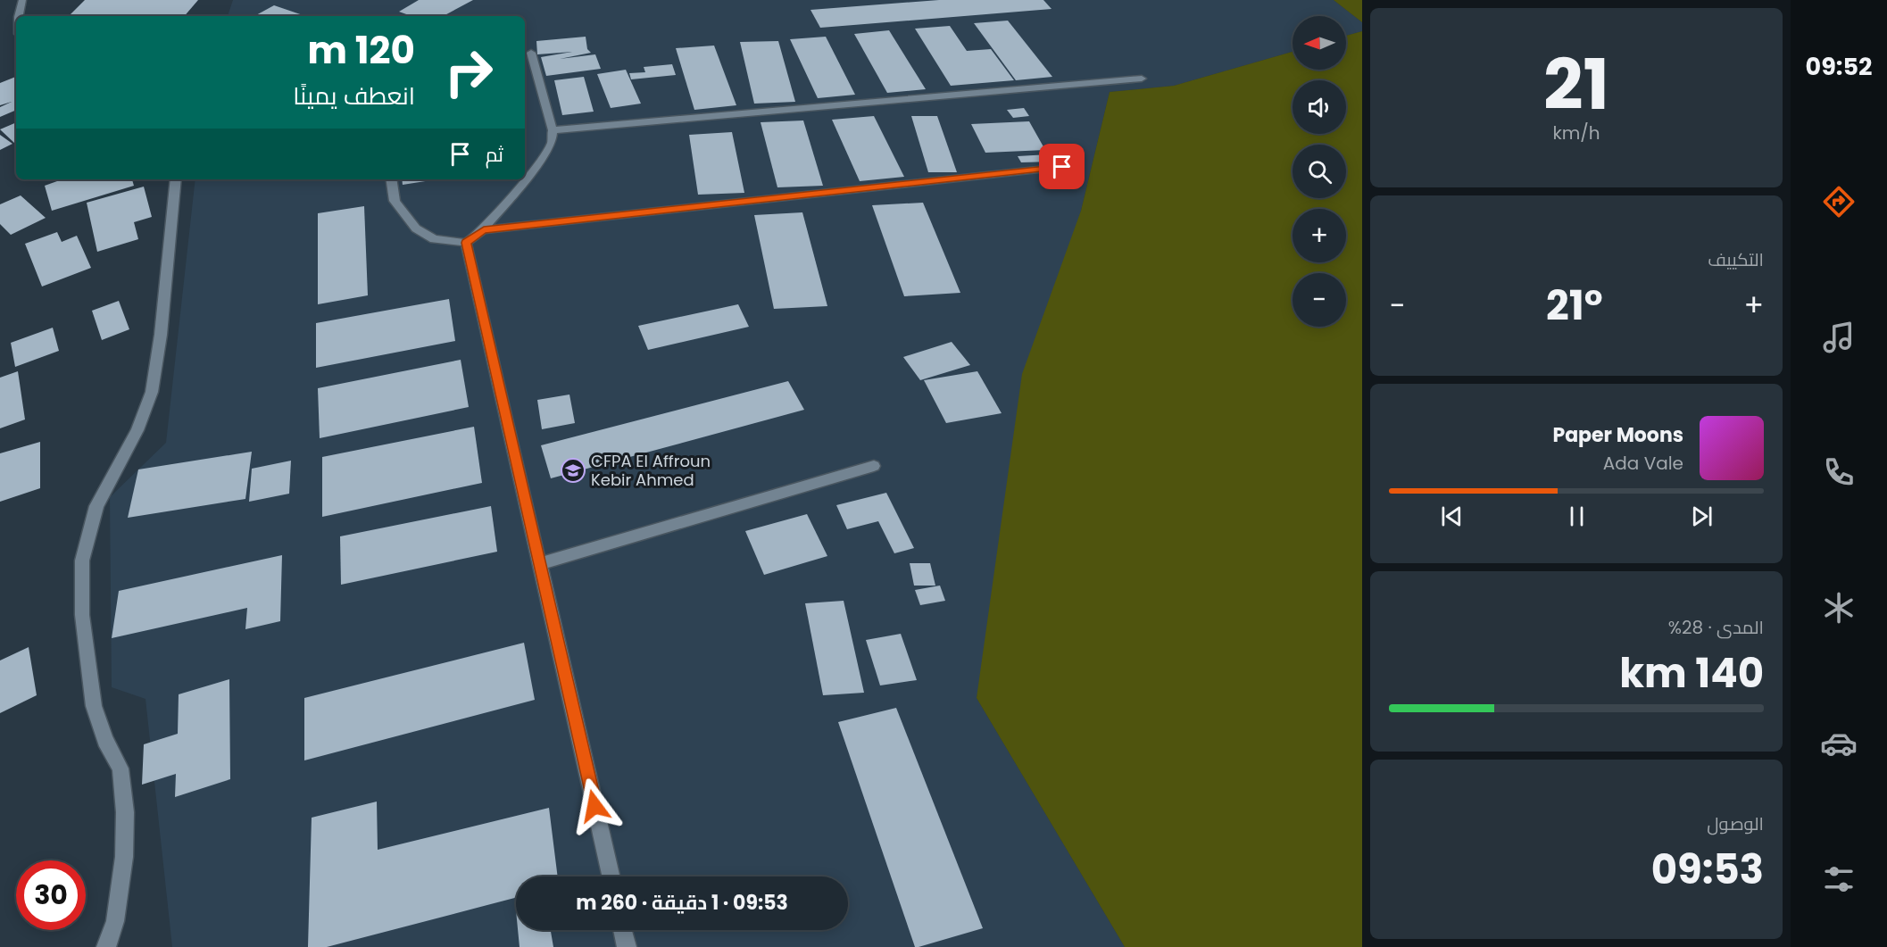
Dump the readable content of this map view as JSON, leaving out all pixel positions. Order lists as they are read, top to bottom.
{
  "places": {
    "school or university": ["CFPA El Affroun Kebir Ahmed"]
  },
  "north": "left",
  "page": {
    "tabs": "09:52",
    "tile": [
      ["21", "km/h"],
      "التكييف",
      ["المدى · 28%", "140 km"],
      ["الوصول", "09:53"]
    ],
    "map_buttons": ["+", "−"],
    "turn": ["120 m", "انعطف يمينًا"],
    "then": "ثم",
    "heat": ["−", "21°", "+"],
    "song": ["Paper Moons", "Ada Vale"],
    "limit": "30",
    "trip": "09:53 · 1 دقيقة · 260 m"
  }
}
